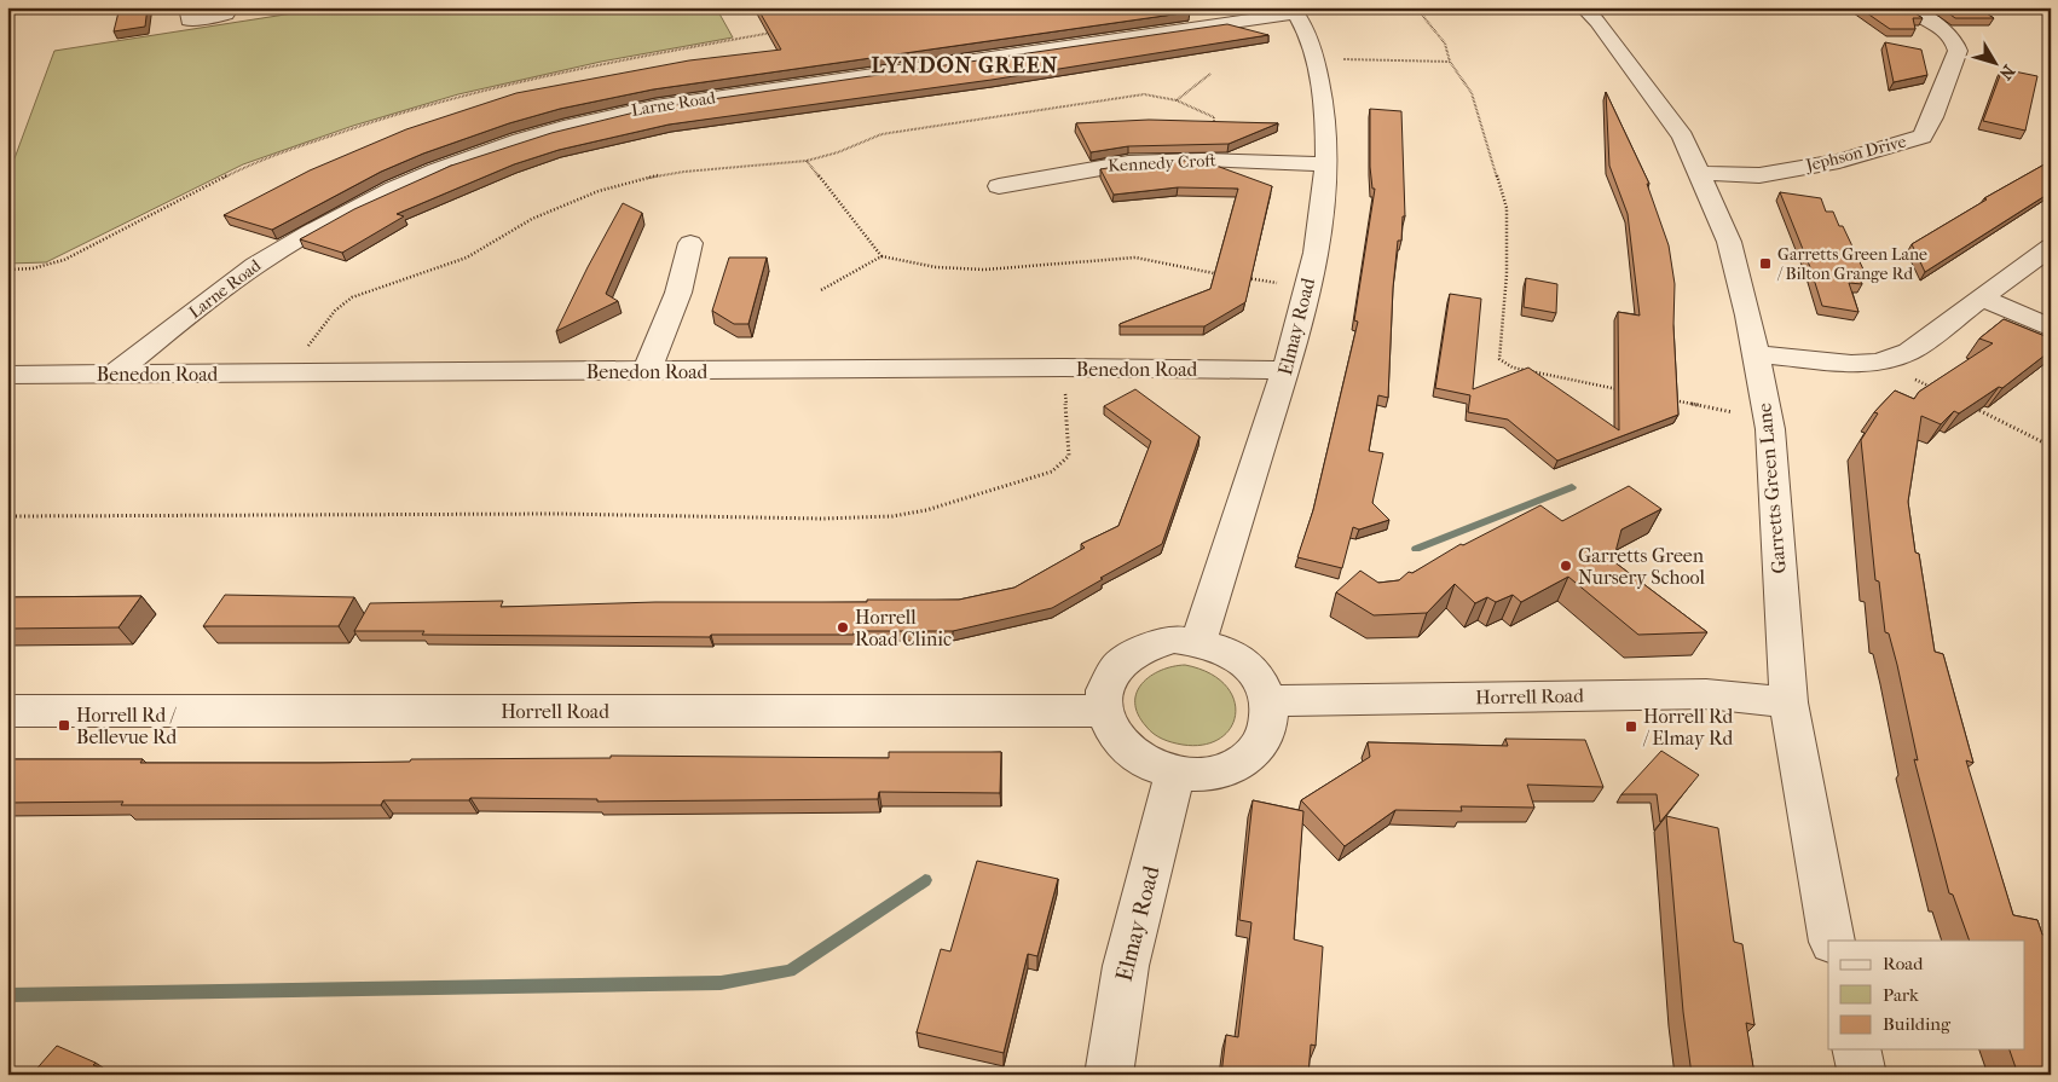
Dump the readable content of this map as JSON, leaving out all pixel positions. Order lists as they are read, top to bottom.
{
  "streets": {
    "street": [
      "Larne Road",
      "Jephson Drive",
      "Kennedy Croft",
      "Elmay Road",
      "Benedon Road",
      "Garretts Green Lane",
      "Horrell Road"
    ]
  },
  "crossings": [
    ["Larne Road", "Elmay Road"],
    ["Larne Road", "Benedon Road"],
    ["Jephson Drive", "Garretts Green Lane"],
    ["Kennedy Croft", "Elmay Road"],
    ["Elmay Road", "Benedon Road"],
    ["Elmay Road", "Horrell Road"],
    ["Garretts Green Lane", "Horrell Road"]
  ],
  "districts": ["LYNDON GREEN"],
  "places": {
    "transit": ["Garretts Green Lane / Bilton Grange Rd", "Horrell Rd / Bellevue Rd", "Horrell Rd / Elmay Rd"],
    "other": ["Garretts Green Nursery School", "Horrell Road Clinic"]
  },
  "legend": ["Road", "Park", "Building"],
  "north": "bottom right"
}
